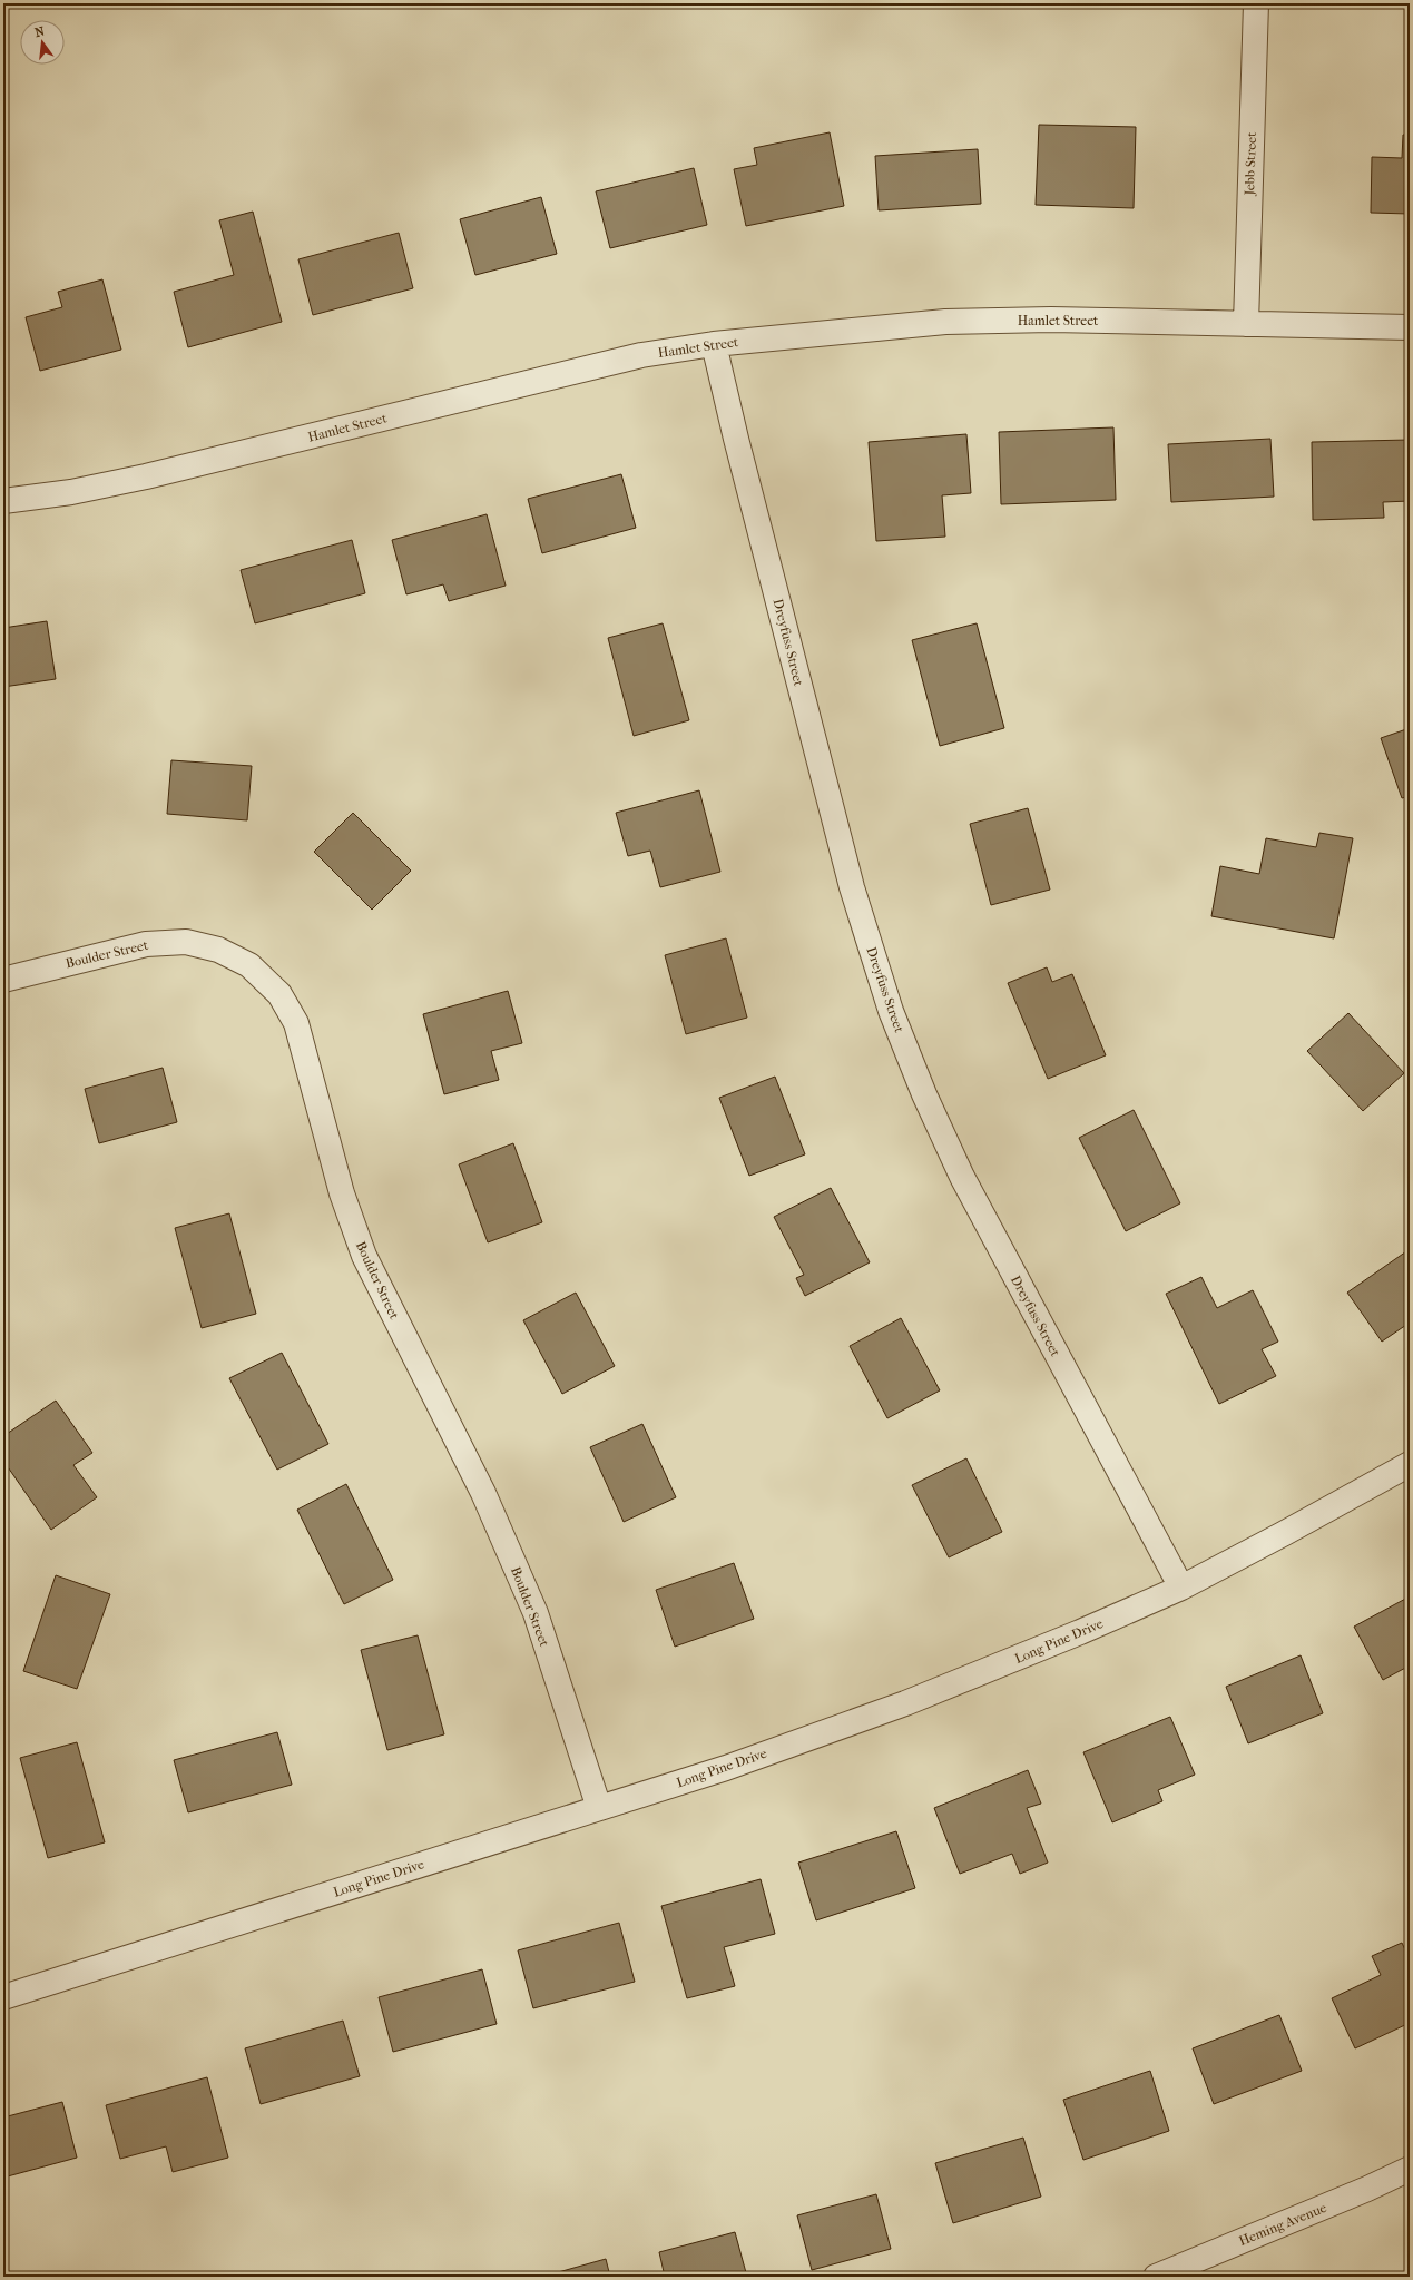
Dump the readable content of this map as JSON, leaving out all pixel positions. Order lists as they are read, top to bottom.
{
  "streets": {
    "street": [
      "Jebb Street",
      "Hamlet Street",
      "Dreyfuss Street",
      "Boulder Street",
      "Long Pine Drive",
      "Heming Avenue"
    ]
  },
  "crossings": [
    ["Jebb Street", "Hamlet Street"],
    ["Hamlet Street", "Dreyfuss Street"],
    ["Dreyfuss Street", "Long Pine Drive"],
    ["Boulder Street", "Long Pine Drive"]
  ],
  "north": "top"
}
